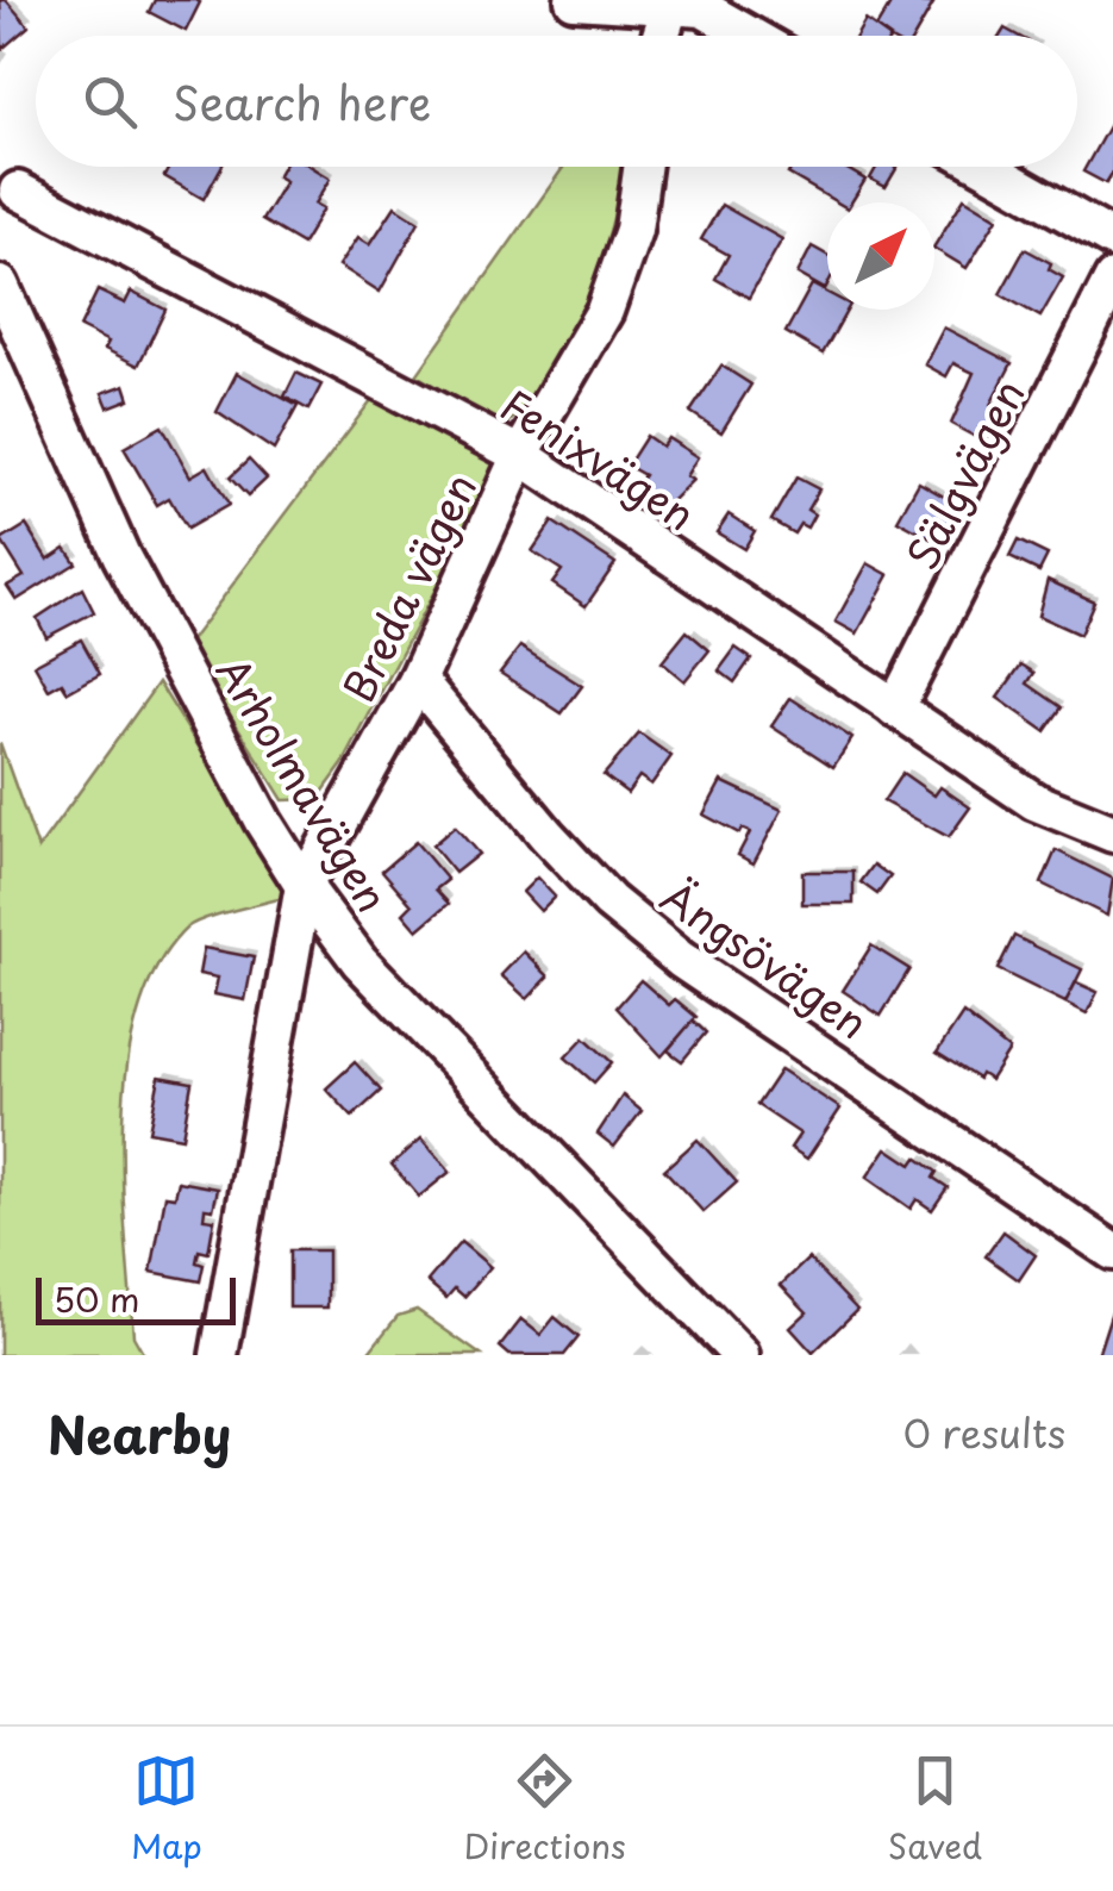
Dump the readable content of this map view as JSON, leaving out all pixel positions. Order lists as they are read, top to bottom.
{
  "streets": {
    "street": [
      "Fenixvägen",
      "Sälgvägen",
      "Breda vägen",
      "Arholmavägen",
      "Ängsövägen"
    ]
  },
  "crossings": [
    ["Fenixvägen", "Sälgvägen"],
    ["Fenixvägen", "Breda vägen"],
    ["Breda vägen", "Arholmavägen"],
    ["Breda vägen", "Ängsövägen"]
  ],
  "scale_bar": "50 m",
  "north": "top right",
  "page": {
    "search": "Search here",
    "scale": "50 m",
    "heading": ["Nearby", "0 results"],
    "nav": ["Map", "Directions", "Saved"]
  }
}
